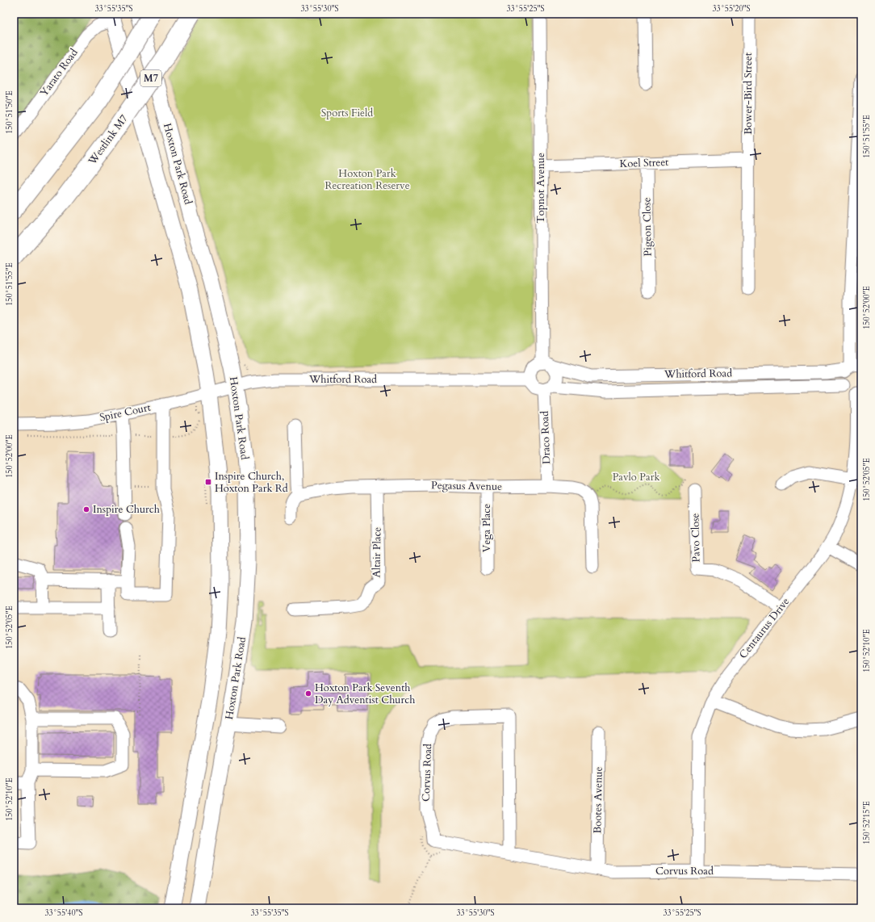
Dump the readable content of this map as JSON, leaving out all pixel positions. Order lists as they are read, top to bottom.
{
  "streets": {
    "highway": ["M7", "Westlink M7"],
    "main road": ["Hoxton Park Road"],
    "street": [
      "Yarato Road",
      "Bower-Bird Street",
      "Koel Street",
      "Topnot Avenue",
      "Pigeon Close",
      "Whitford Road",
      "Spire Court",
      "Draco Road",
      "Pegasus Avenue",
      "Vega Place",
      "Pavo Close",
      "Altair Place",
      "Centaurus Drive",
      "Corvus Road",
      "Bootes Avenue"
    ]
  },
  "crossings": [
    ["Yarato Road", "Hoxton Park Road"],
    ["Bower-Bird Street", "Koel Street"],
    ["Koel Street", "Topnot Avenue"],
    ["Koel Street", "Pigeon Close"],
    ["Hoxton Park Road", "Whitford Road"],
    ["Hoxton Park Road", "Spire Court"],
    ["Topnot Avenue", "Whitford Road"],
    ["Topnot Avenue", "Draco Road"],
    ["Whitford Road", "Spire Court"],
    ["Whitford Road", "Draco Road"],
    ["Draco Road", "Pegasus Avenue"],
    ["Pegasus Avenue", "Vega Place"],
    ["Pegasus Avenue", "Altair Place"],
    ["Pavo Close", "Centaurus Drive"],
    ["Centaurus Drive", "Corvus Road"],
    ["Corvus Road", "Bootes Avenue"]
  ],
  "parks": ["Sports Field", "Hoxton Park Recreation Reserve", "Pavlo Park"],
  "places": {
    "transit": ["Inspire Church, Hoxton Park Rd"],
    "other": ["Inspire Church", "Hoxton Park Seventh Day Adventist Church"]
  },
  "coordinates": [
    "33°55'35\"S",
    "33°55'30\"S",
    "33°55'25\"S",
    "33°55'20\"S",
    "150°51'50\"E",
    "150°51'55\"E",
    "150°52'00\"E",
    "150°52'05\"E",
    "150°52'10\"E",
    "150°52'15\"E",
    "33°55'40\"S"
  ]
}
